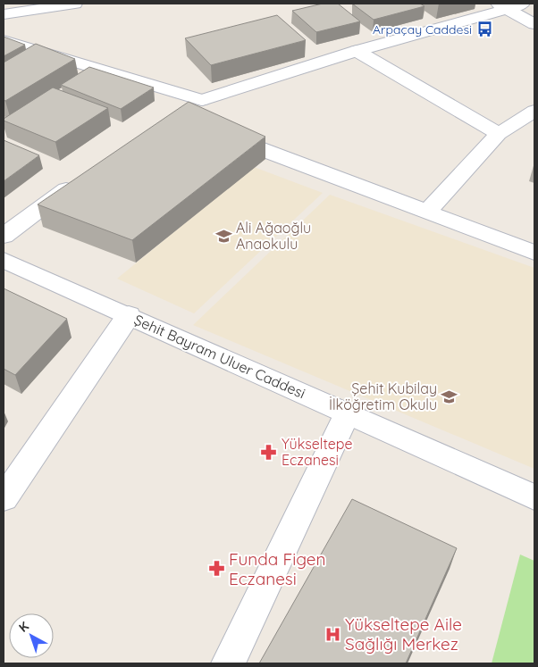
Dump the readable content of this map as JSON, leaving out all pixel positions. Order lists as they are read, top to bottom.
{
  "streets": {
    "street": ["Şehit Bayram Uluer Caddesi"]
  },
  "places": {
    "bus stop": ["Arpaçay Caddesi"],
    "school or university": ["Ali Ağaoğlu Anaokulu", "Şehit Kubilay İlköğretim Okulu"],
    "pharmacy": ["Yükseltepe Eczanesi", "Funda Figen Eczanesi"],
    "hospital": ["Yükseltepe Aile Sağlığı Merkez"]
  },
  "north": "top left"
}
